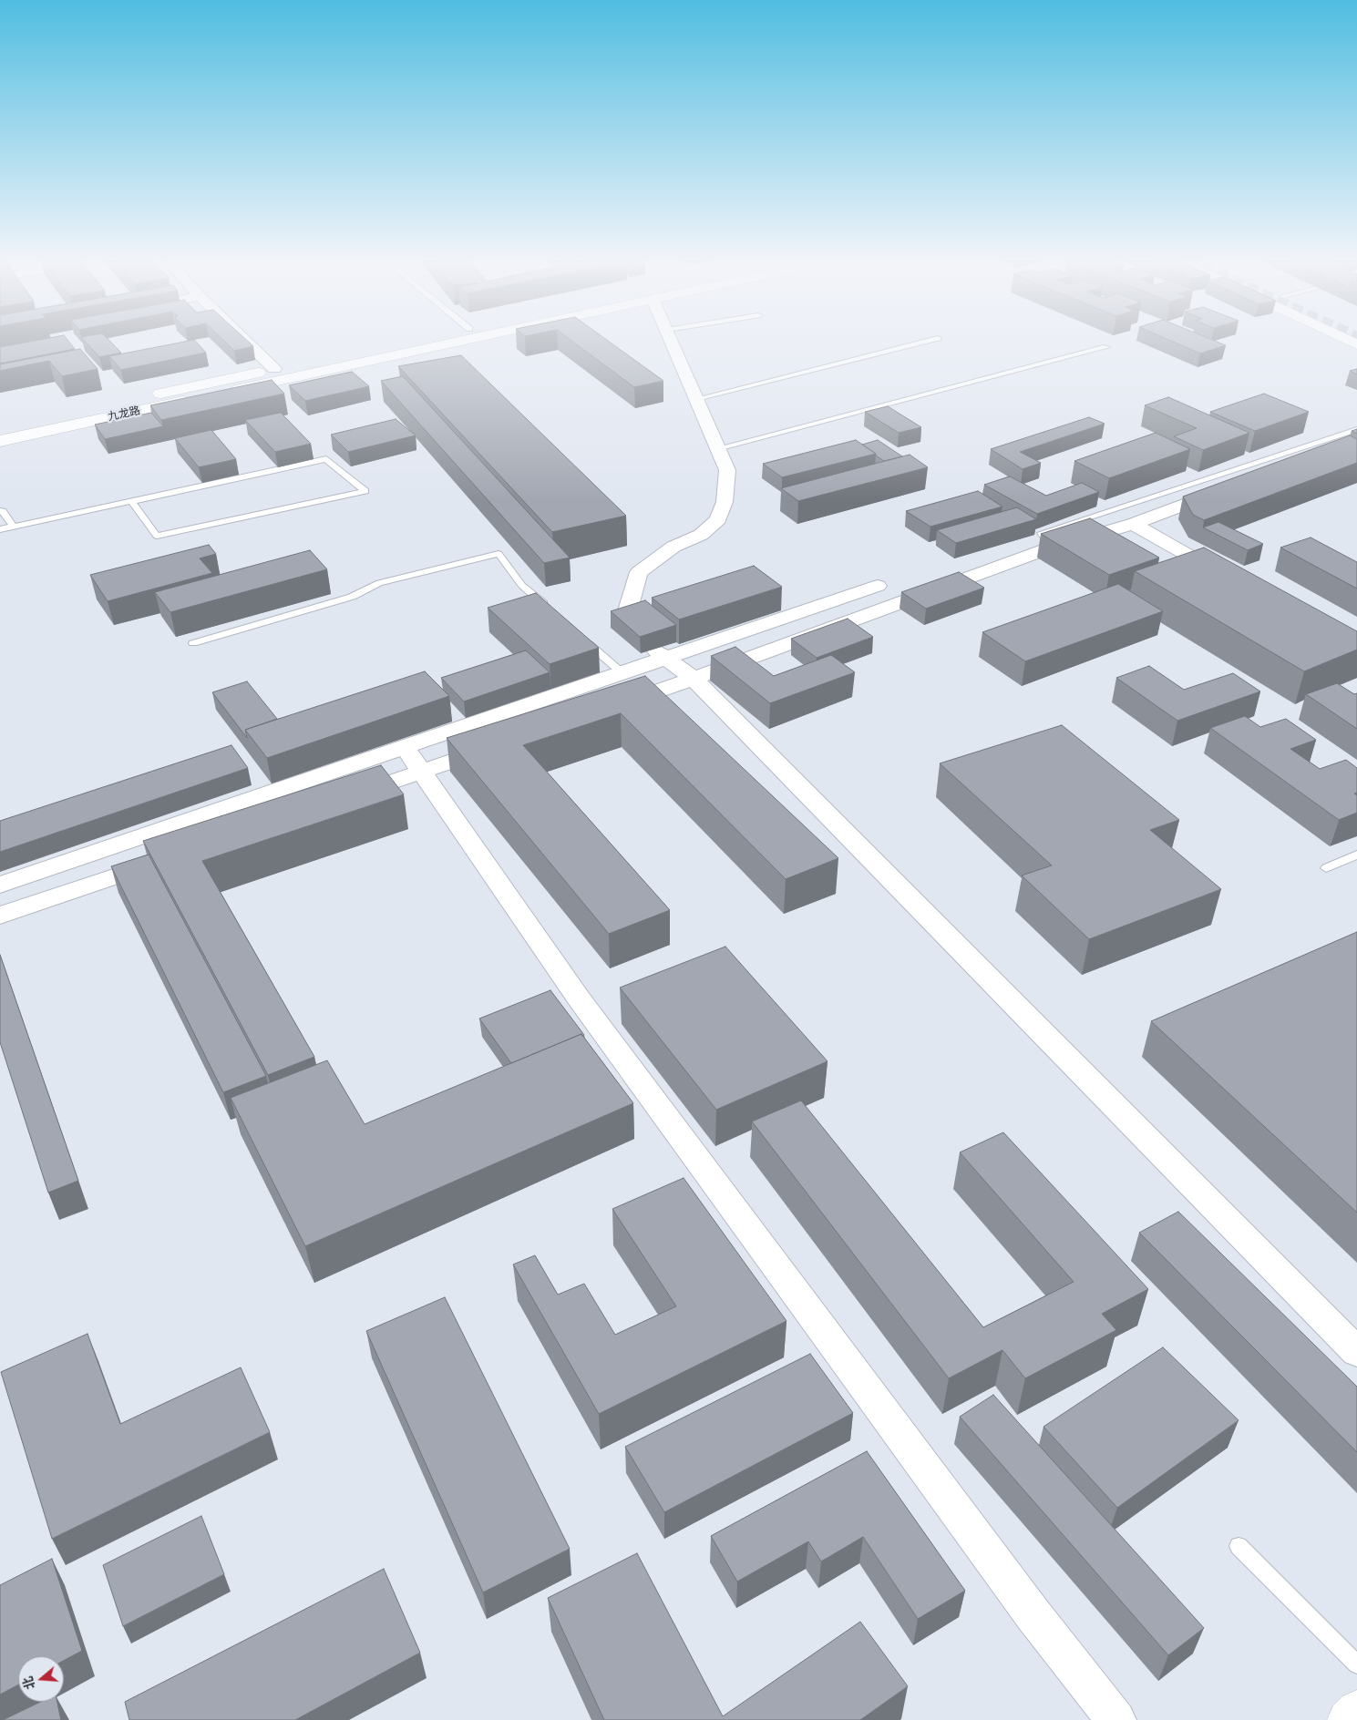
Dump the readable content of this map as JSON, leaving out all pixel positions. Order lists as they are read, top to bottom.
{
  "streets": {
    "main road": ["九龙路"]
  },
  "north": "left"
}
